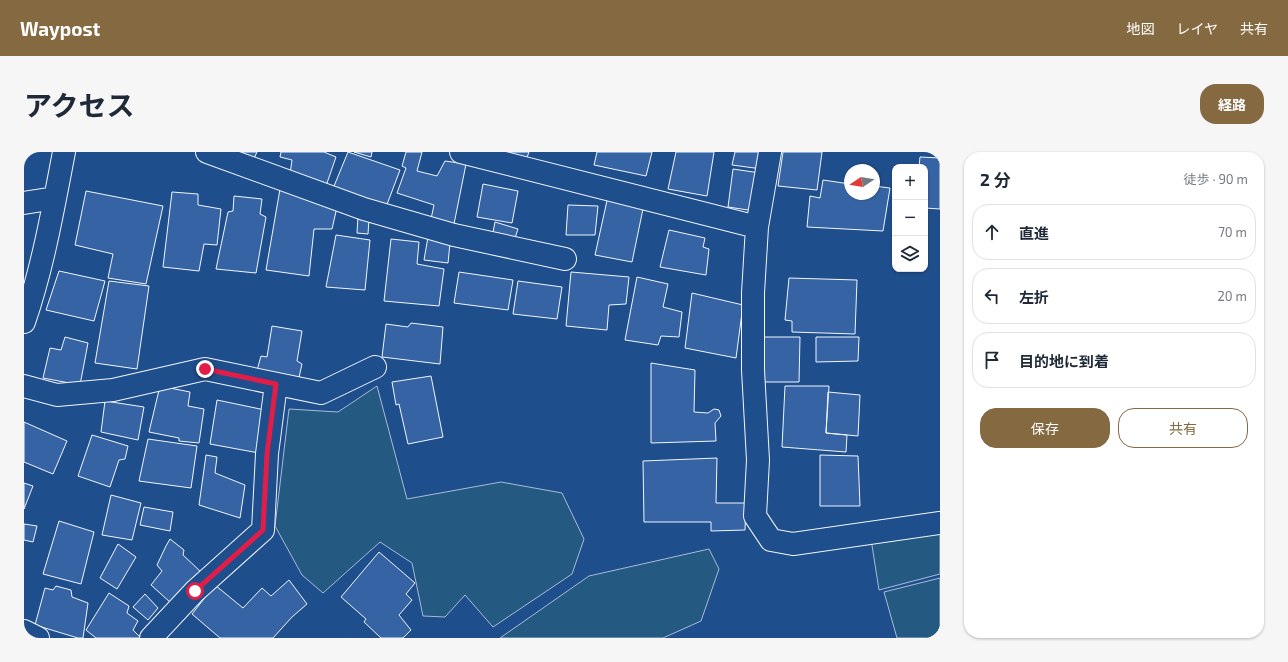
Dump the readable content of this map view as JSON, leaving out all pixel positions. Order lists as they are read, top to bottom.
{
  "north": "left",
  "page": {
    "header": "Waypost",
    "nav": ["地図", "レイヤ", "共有"],
    "title": "アクセス",
    "buttons": [
      "経路",
      ["保存", "共有"]
    ],
    "heading": ["2 分", "徒歩 · 90 m"],
    "map_buttons": ["+", "−"],
    "list": [
      ["直進", "70 m"],
      ["左折", "20 m"],
      "目的地に到着"
    ]
  }
}
